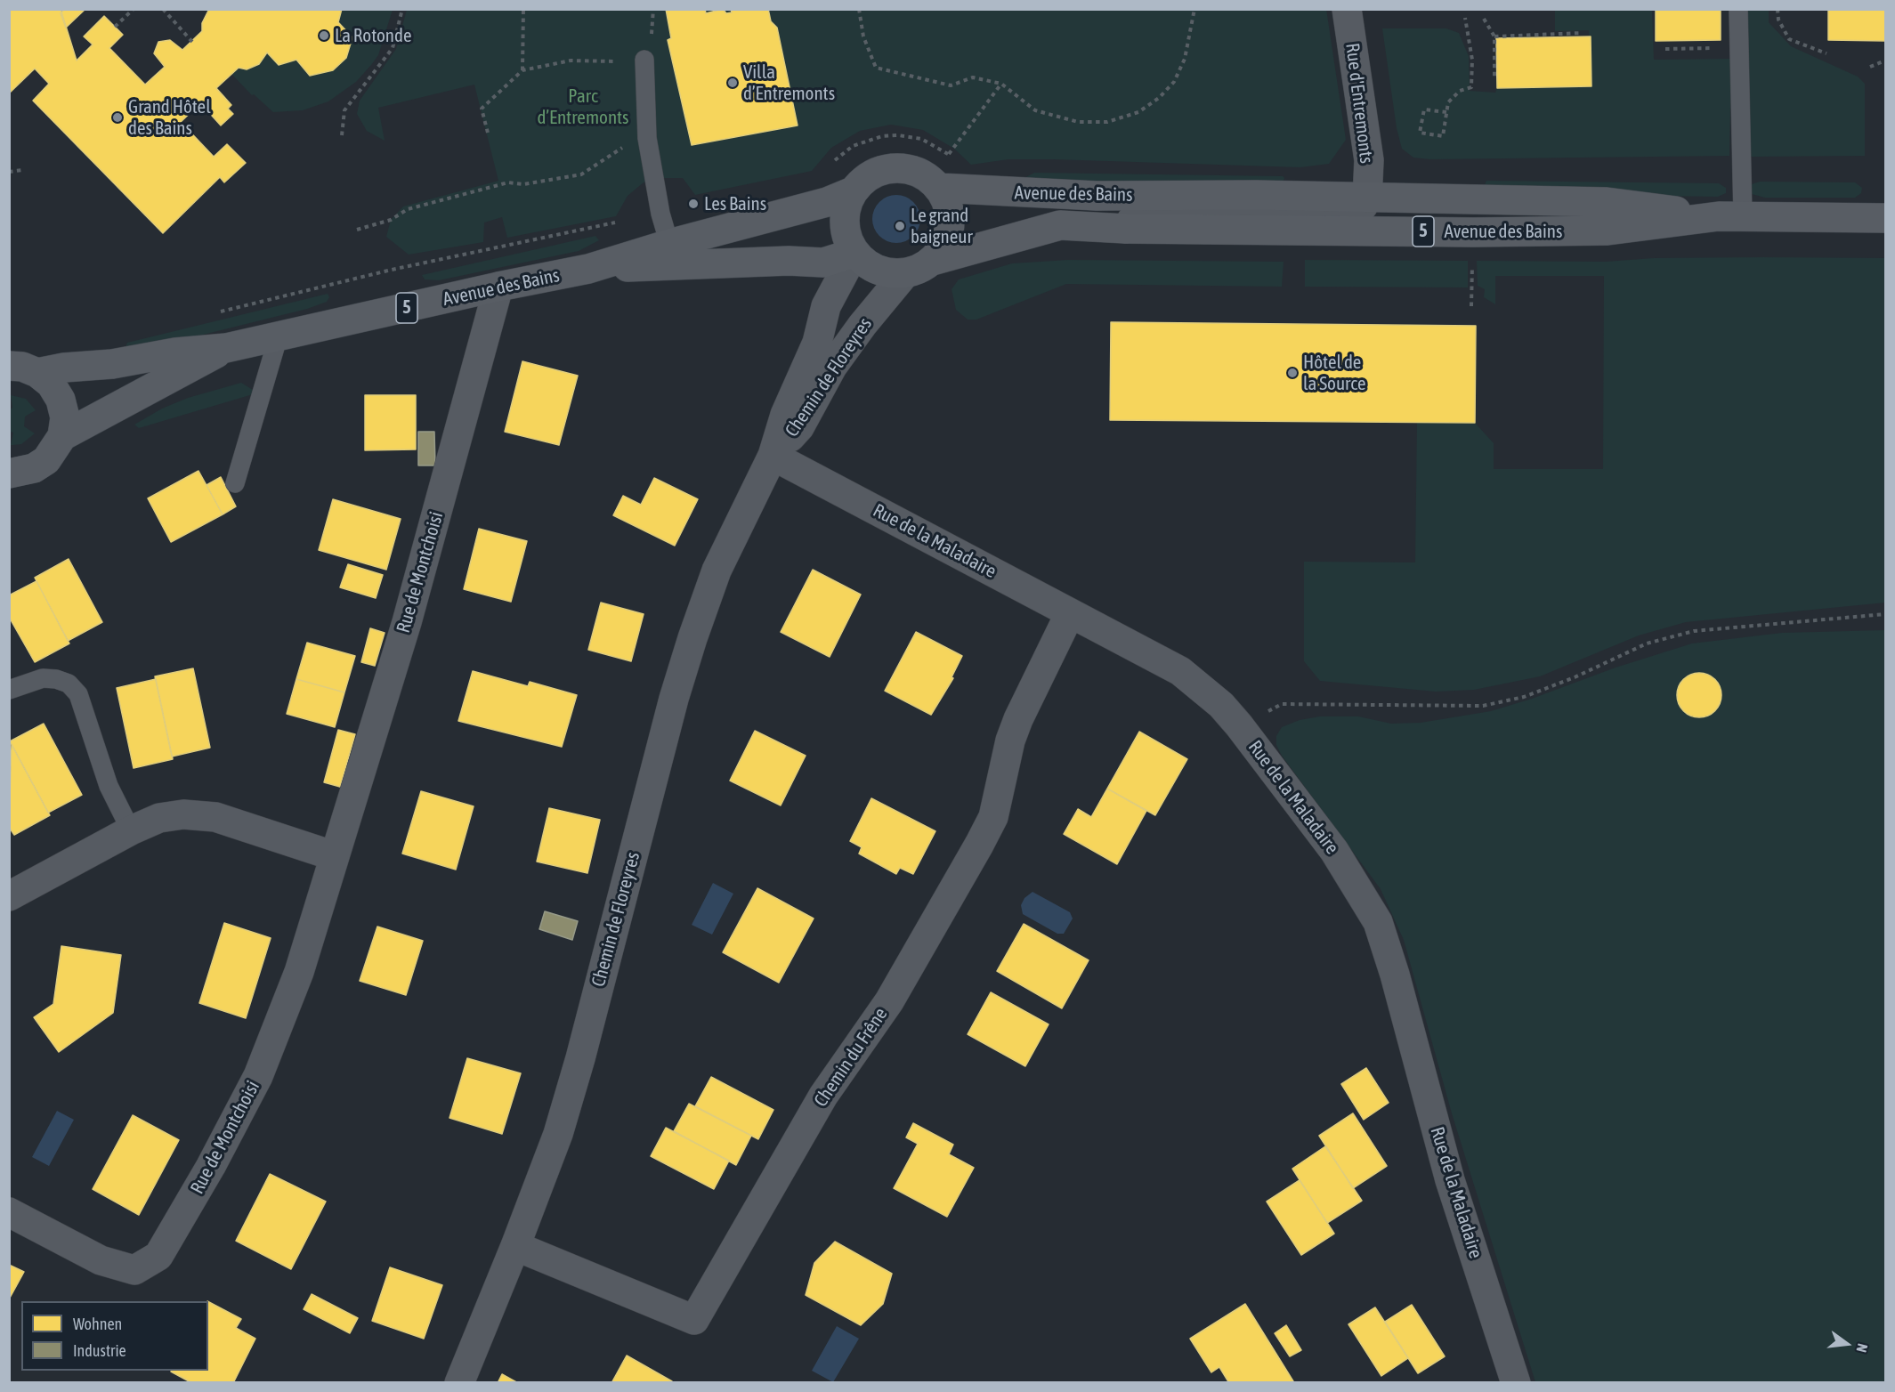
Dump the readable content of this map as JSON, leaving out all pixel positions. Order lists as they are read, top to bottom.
{
  "streets": {
    "main road": ["Avenue des Bains", "5"],
    "street": [
      "Rue d'Entremonts",
      "Chemin de Floreyres",
      "Rue de la Maladaire",
      "Rue de Montchoisi",
      "Chemin du Frêne"
    ]
  },
  "crossings": [
    ["Rue d'Entremonts", "Avenue des Bains"],
    ["Avenue des Bains", "5"],
    ["Avenue des Bains", "Chemin de Floreyres"],
    ["Avenue des Bains", "Rue de Montchoisi"],
    ["Chemin de Floreyres", "Rue de la Maladaire"],
    ["Chemin de Floreyres", "Chemin du Frêne"],
    ["Rue de la Maladaire", "Chemin du Frêne"]
  ],
  "parks": ["Parc d’Entremonts"],
  "places": [
    "La Rotonde",
    "Villa d’Entremonts",
    "Grand Hôtel des Bains",
    "Les Bains",
    "Le grand baigneur",
    "Hôtel de la Source"
  ],
  "legend": ["Wohnen", "Industrie"],
  "north": "right"
}
